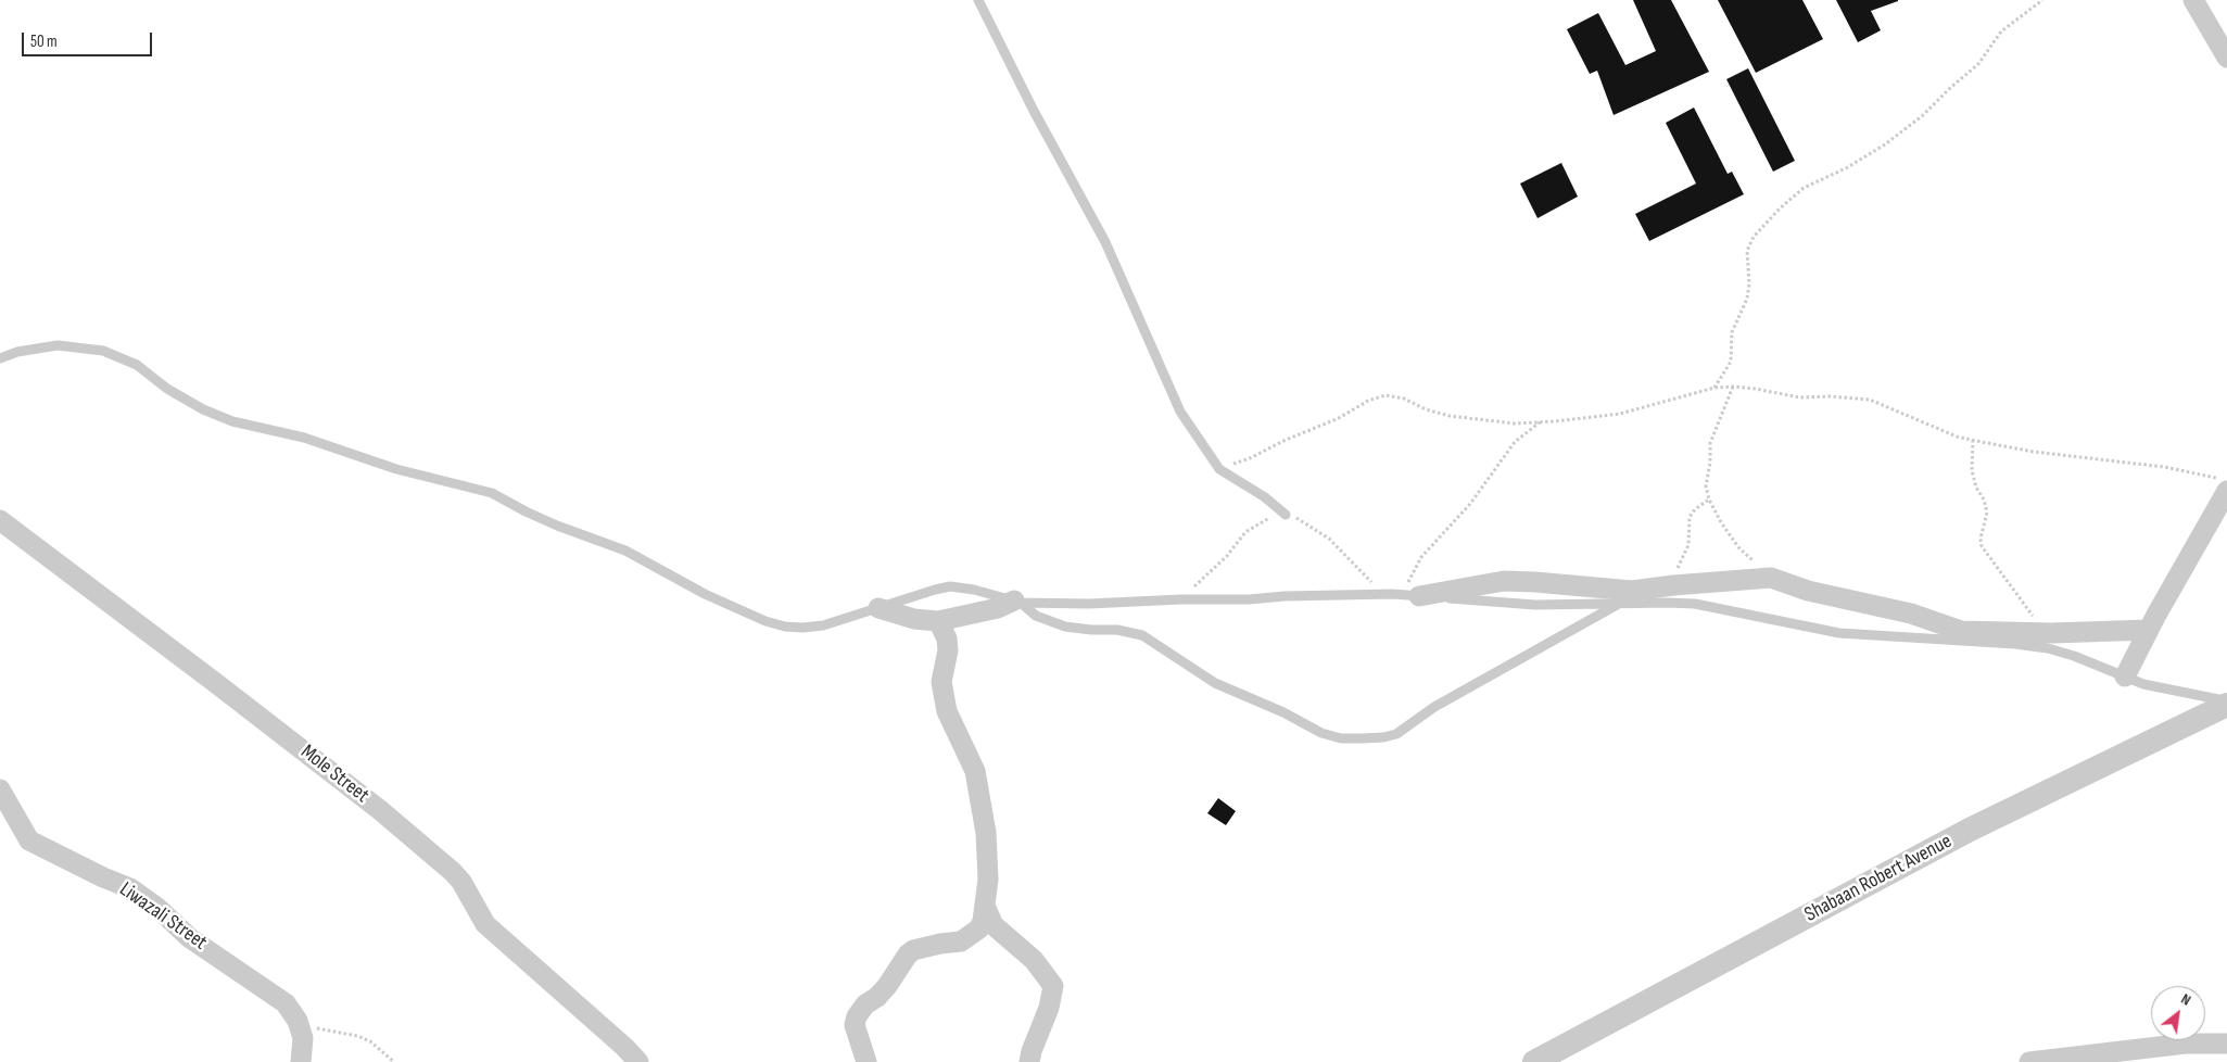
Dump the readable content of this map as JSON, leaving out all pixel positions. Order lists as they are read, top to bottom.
{
  "streets": {
    "street": ["Mole Street", "Shabaan Robert Avenue", "Liwazali Street"]
  },
  "scale_bar": "50 m",
  "north": "top right"
}
